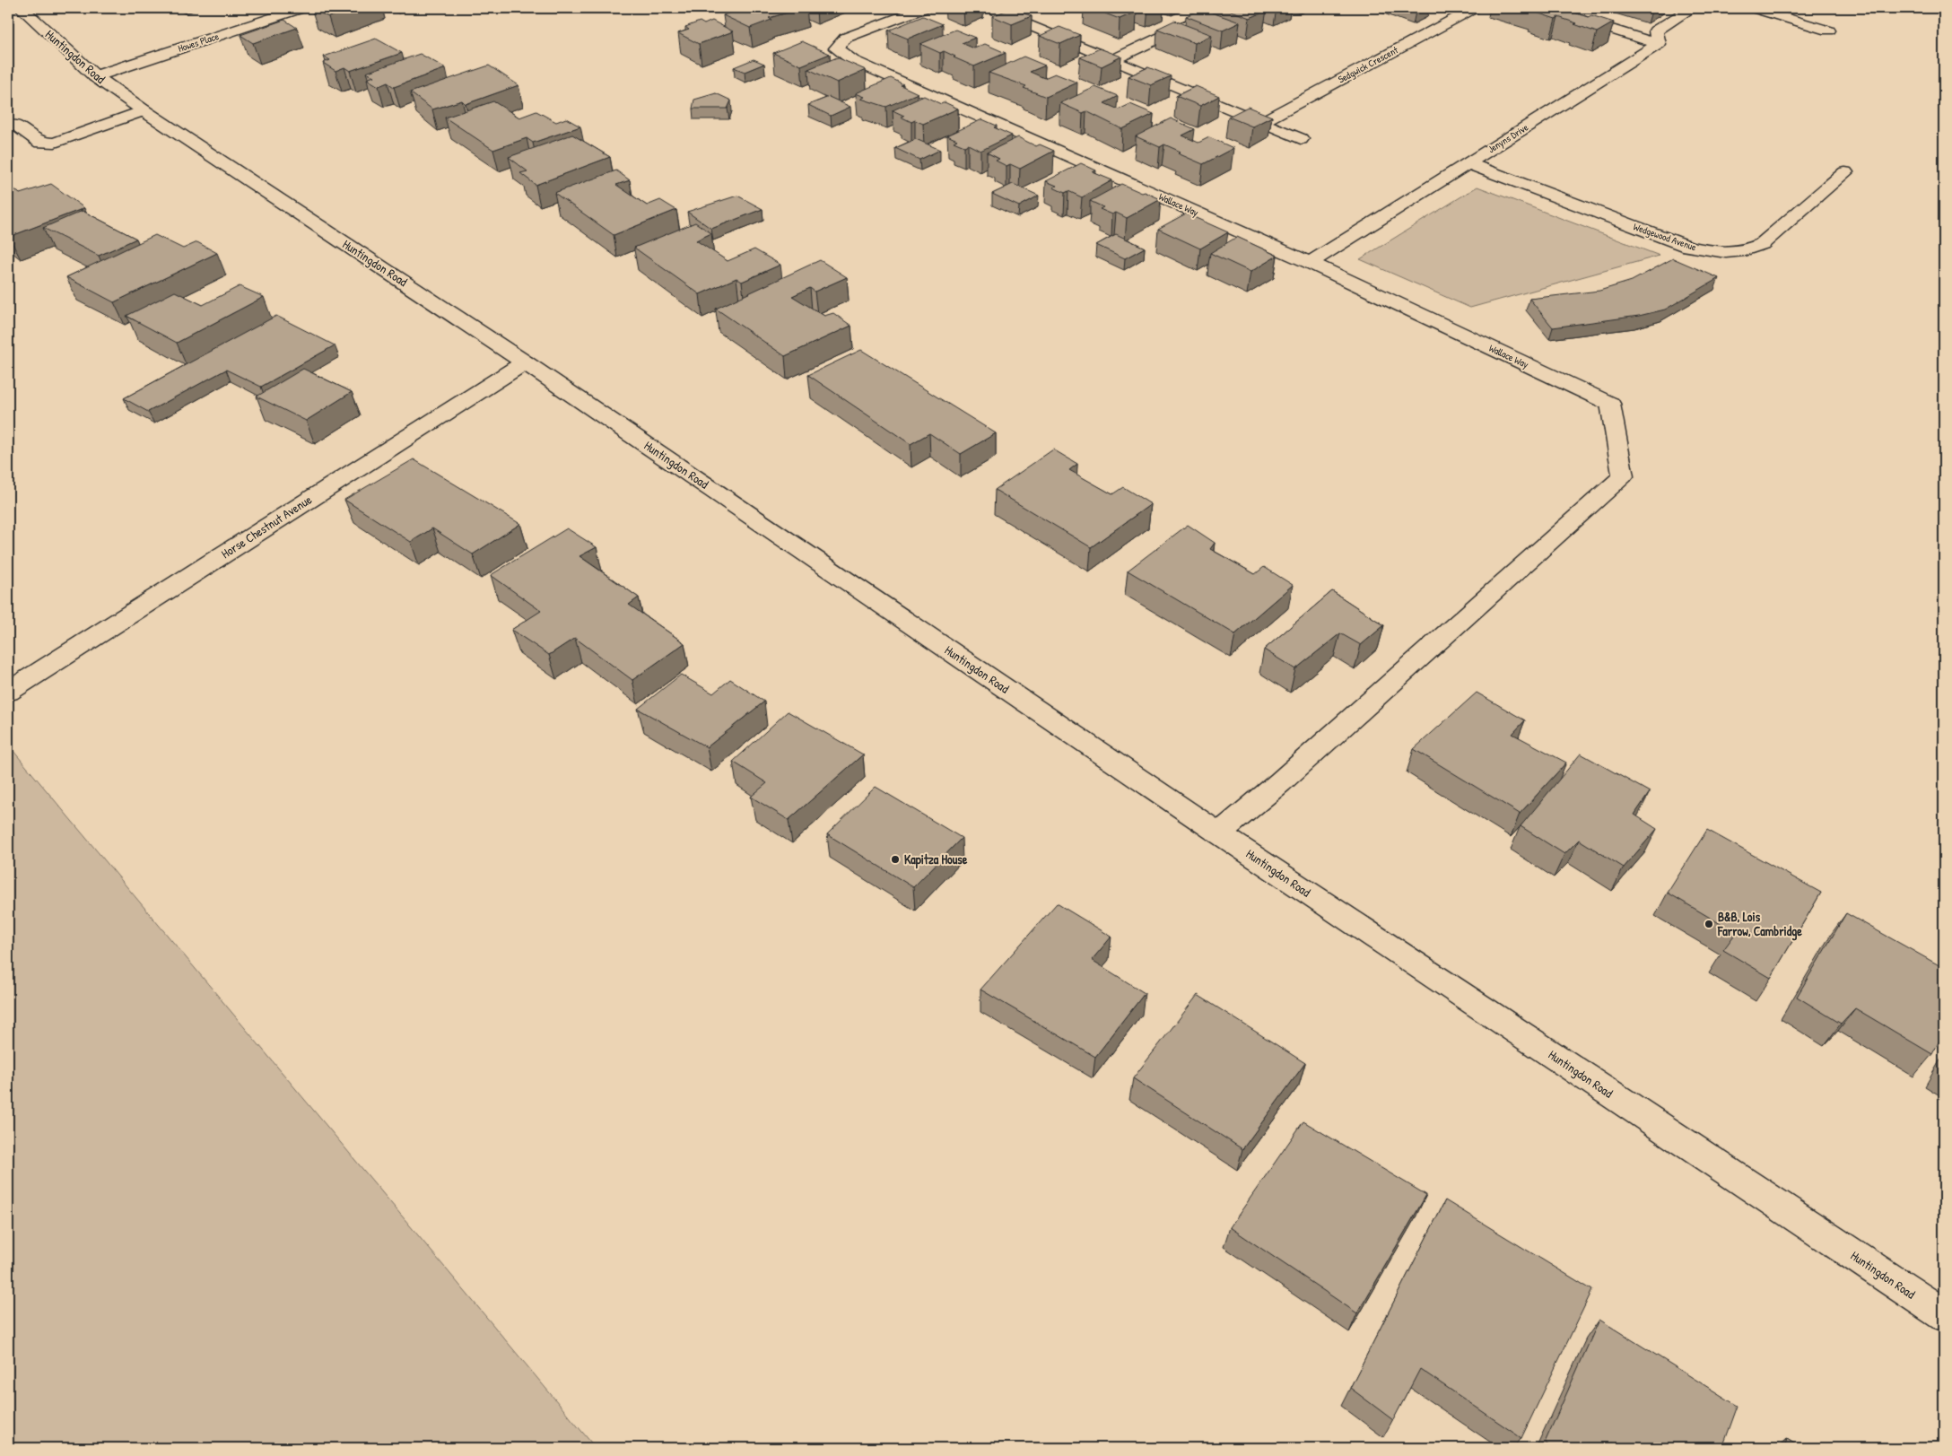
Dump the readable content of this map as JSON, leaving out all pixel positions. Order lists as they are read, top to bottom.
{
  "streets": {
    "street": [
      "Howes Place",
      "Huntingdon Road",
      "Sedgwick Crescent",
      "Jenyns Drive",
      "Wallace Way",
      "Wedgewood Avenue",
      "Horse Chestnut Avenue"
    ]
  },
  "crossings": [
    ["Howes Place", "Huntingdon Road"],
    ["Huntingdon Road", "Wallace Way"],
    ["Huntingdon Road", "Horse Chestnut Avenue"],
    ["Jenyns Drive", "Wallace Way"],
    ["Jenyns Drive", "Wedgewood Avenue"]
  ],
  "places": ["Kapitza House", "B&B, Lois Farrow, Cambridge"]
}
